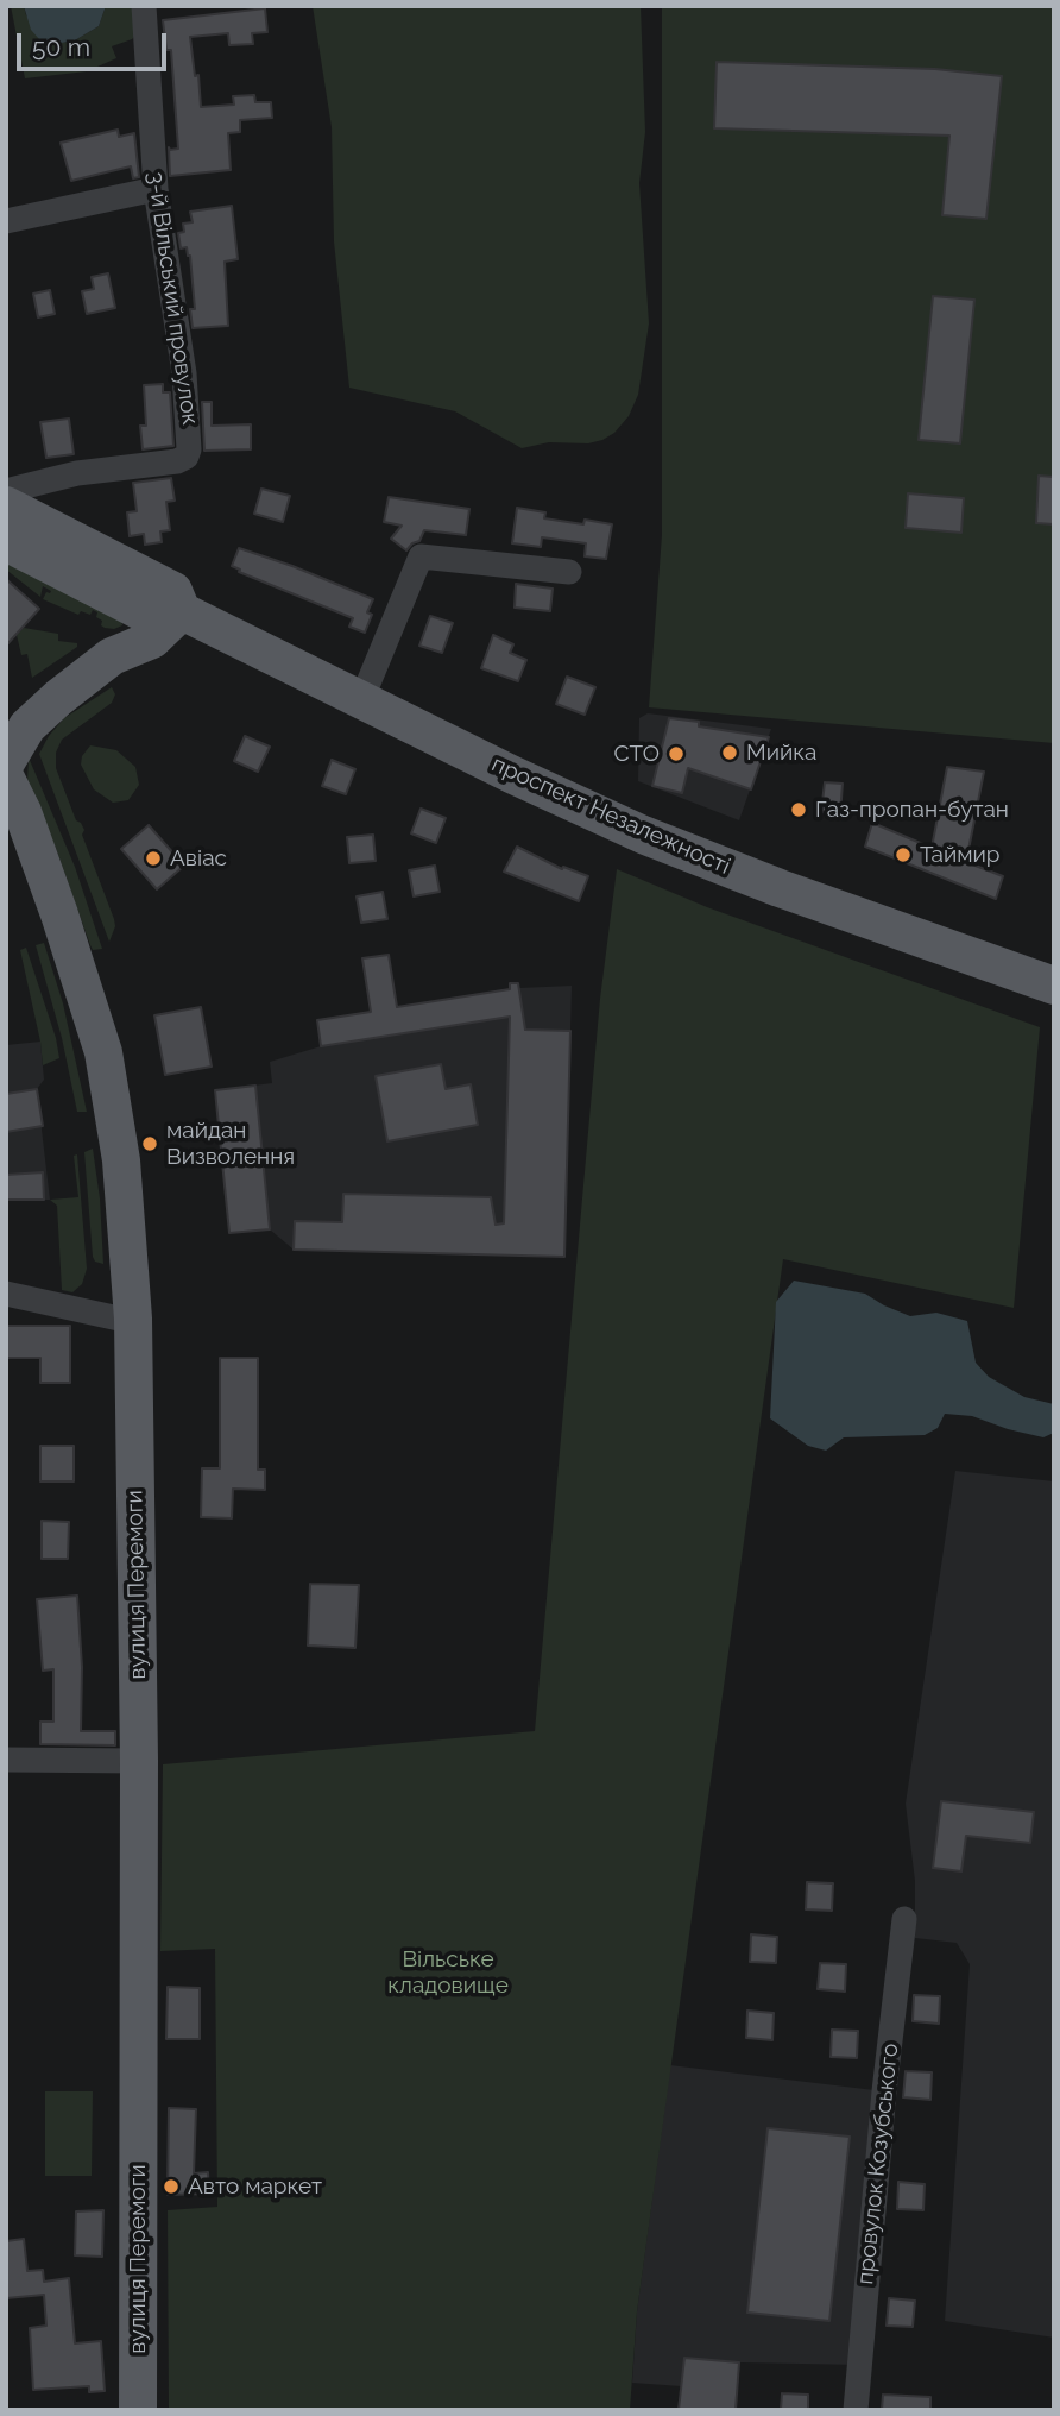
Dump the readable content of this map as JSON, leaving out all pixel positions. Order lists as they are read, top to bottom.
{
  "streets": {
    "main road": ["проспект Незалежності", "вулиця Перемоги"],
    "street": ["3-й Вільський провулок", "провулок Козубського"]
  },
  "parks": ["Вільське кладовище"],
  "places": [
    "Мийка",
    "СТО",
    "Газ-пропан-бутан",
    "Таймир",
    "Авіас",
    "майдан Визволення",
    "Авто маркет"
  ],
  "scale_bar": "50 m"
}
